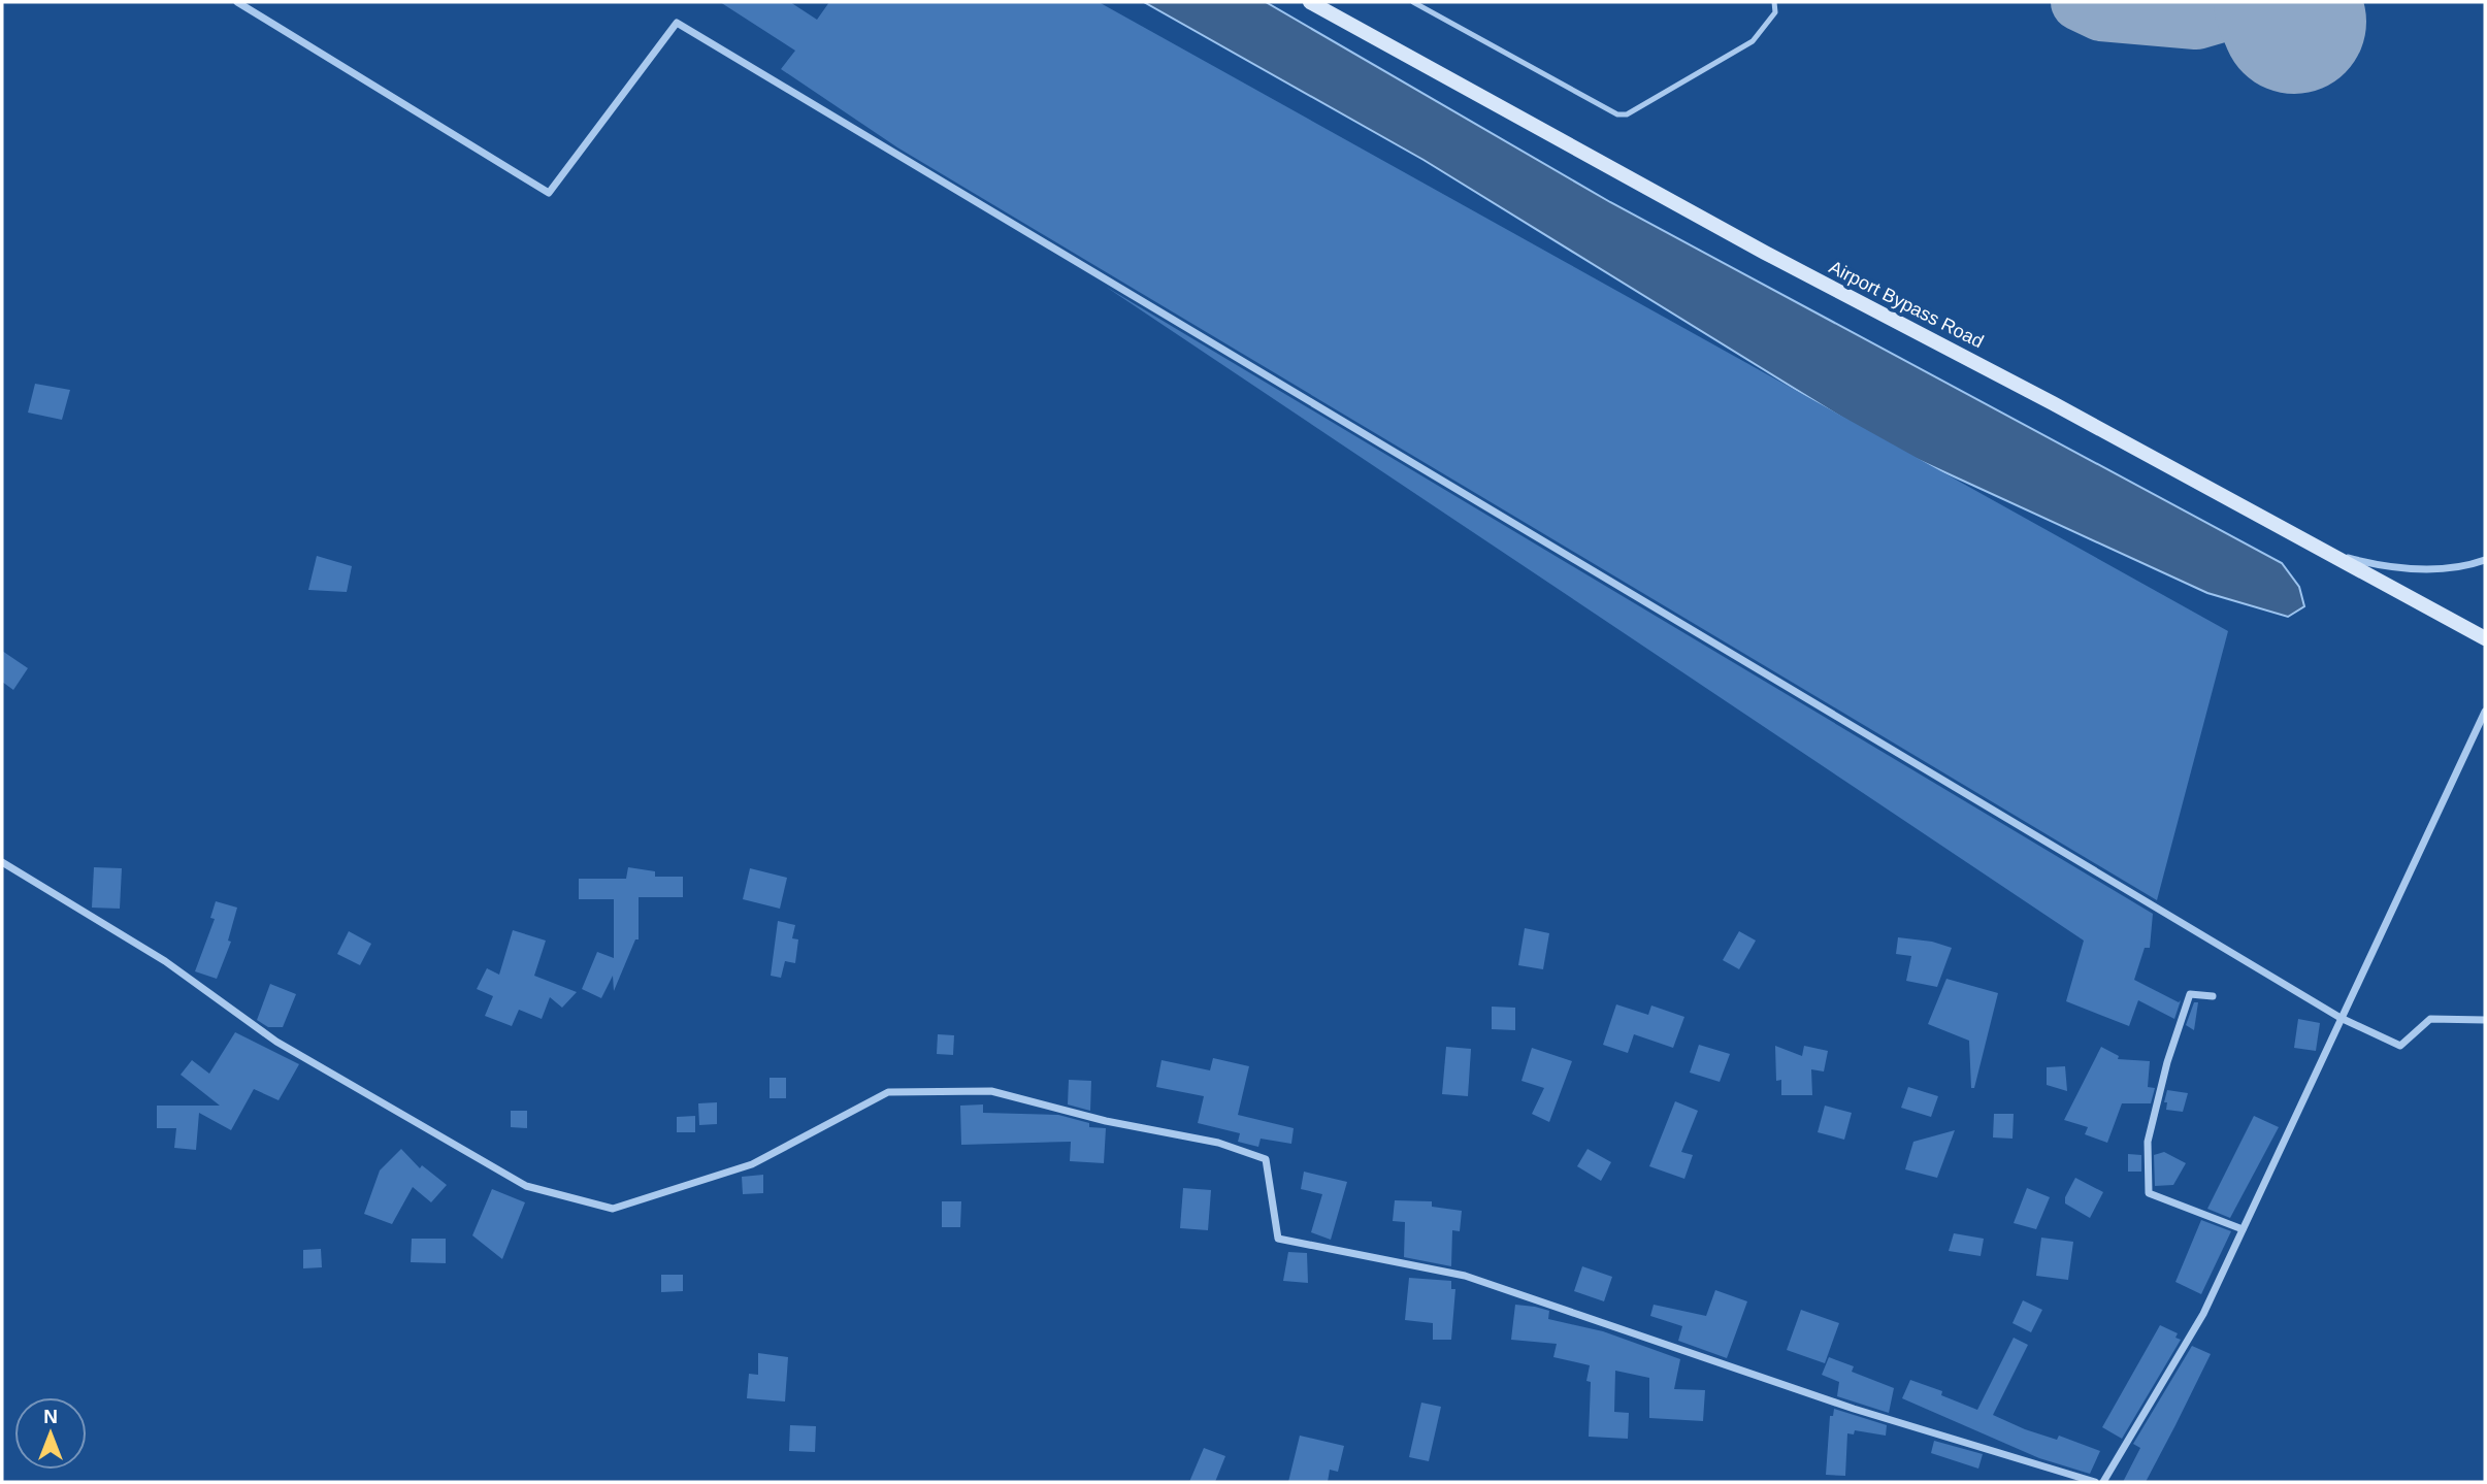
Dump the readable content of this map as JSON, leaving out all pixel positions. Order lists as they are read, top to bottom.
{
  "streets": {
    "street": ["Airport Bypass Road"]
  },
  "north": "top"
}
